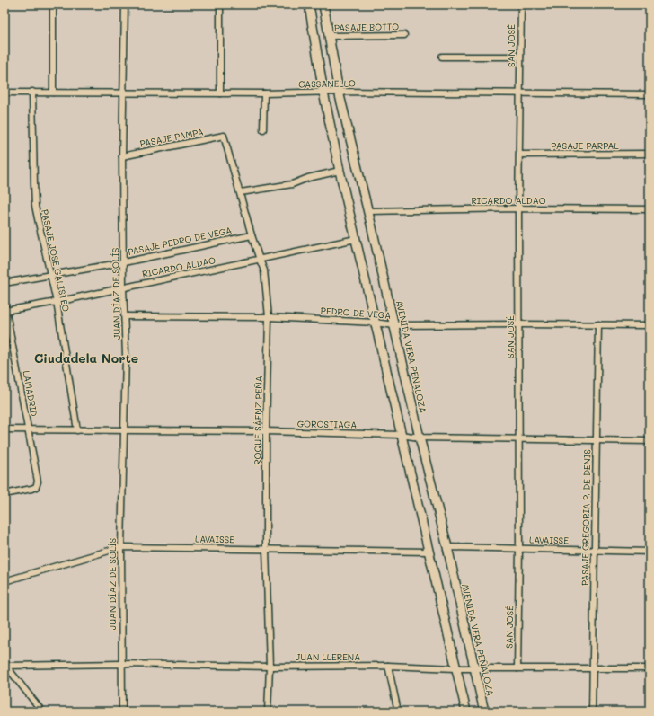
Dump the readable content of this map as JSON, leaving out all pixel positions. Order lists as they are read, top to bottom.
{
  "streets": {
    "main road": ["AVENIDA VERA PEÑALOZA"],
    "street": [
      "PASAJE BOTTO",
      "SAN JOSÉ",
      "CASSANELLO",
      "PASAJE PAMPA",
      "PASAJE PARPAL",
      "RICARDO ALDAO",
      "PASAJE PEDRO DE VEGA",
      "PASAJE JOSE GALISTEO",
      "JUAN DÍAZ DE SOLÍS",
      "PEDRO DE VEGA",
      "LAMADRID",
      "ROQUE SÁENZ PEÑA",
      "GOROSTIAGA",
      "PASAJE GREGORIA P. DE DENIS",
      "LAVAISSE",
      "JUAN LLERENA"
    ]
  },
  "crossings": [
    ["PASAJE BOTTO", "AVENIDA VERA PEÑALOZA"],
    ["SAN JOSÉ", "CASSANELLO"],
    ["SAN JOSÉ", "PASAJE PARPAL"],
    ["SAN JOSÉ", "RICARDO ALDAO"],
    ["SAN JOSÉ", "PEDRO DE VEGA"],
    ["SAN JOSÉ", "GOROSTIAGA"],
    ["SAN JOSÉ", "LAVAISSE"],
    ["SAN JOSÉ", "JUAN LLERENA"],
    ["CASSANELLO", "PASAJE JOSE GALISTEO"],
    ["CASSANELLO", "JUAN DÍAZ DE SOLÍS"],
    ["CASSANELLO", "AVENIDA VERA PEÑALOZA"],
    ["PASAJE PAMPA", "JUAN DÍAZ DE SOLÍS"],
    ["PASAJE PAMPA", "ROQUE SÁENZ PEÑA"],
    ["RICARDO ALDAO", "PASAJE JOSE GALISTEO"],
    ["RICARDO ALDAO", "JUAN DÍAZ DE SOLÍS"],
    ["RICARDO ALDAO", "AVENIDA VERA PEÑALOZA"],
    ["RICARDO ALDAO", "LAMADRID"],
    ["RICARDO ALDAO", "ROQUE SÁENZ PEÑA"],
    ["PASAJE PEDRO DE VEGA", "PASAJE JOSE GALISTEO"],
    ["PASAJE PEDRO DE VEGA", "JUAN DÍAZ DE SOLÍS"],
    ["PASAJE PEDRO DE VEGA", "ROQUE SÁENZ PEÑA"],
    ["PASAJE JOSE GALISTEO", "GOROSTIAGA"],
    ["JUAN DÍAZ DE SOLÍS", "PEDRO DE VEGA"],
    ["JUAN DÍAZ DE SOLÍS", "GOROSTIAGA"],
    ["JUAN DÍAZ DE SOLÍS", "LAVAISSE"],
    ["JUAN DÍAZ DE SOLÍS", "JUAN LLERENA"],
    ["PEDRO DE VEGA", "AVENIDA VERA PEÑALOZA"],
    ["PEDRO DE VEGA", "ROQUE SÁENZ PEÑA"],
    ["PEDRO DE VEGA", "PASAJE GREGORIA P. DE DENIS"],
    ["AVENIDA VERA PEÑALOZA", "GOROSTIAGA"],
    ["AVENIDA VERA PEÑALOZA", "LAVAISSE"],
    ["AVENIDA VERA PEÑALOZA", "JUAN LLERENA"],
    ["LAMADRID", "GOROSTIAGA"],
    ["ROQUE SÁENZ PEÑA", "GOROSTIAGA"],
    ["ROQUE SÁENZ PEÑA", "LAVAISSE"],
    ["ROQUE SÁENZ PEÑA", "JUAN LLERENA"],
    ["GOROSTIAGA", "PASAJE GREGORIA P. DE DENIS"],
    ["PASAJE GREGORIA P. DE DENIS", "LAVAISSE"],
    ["PASAJE GREGORIA P. DE DENIS", "JUAN LLERENA"]
  ],
  "districts": ["Ciudadela Norte"]
}
